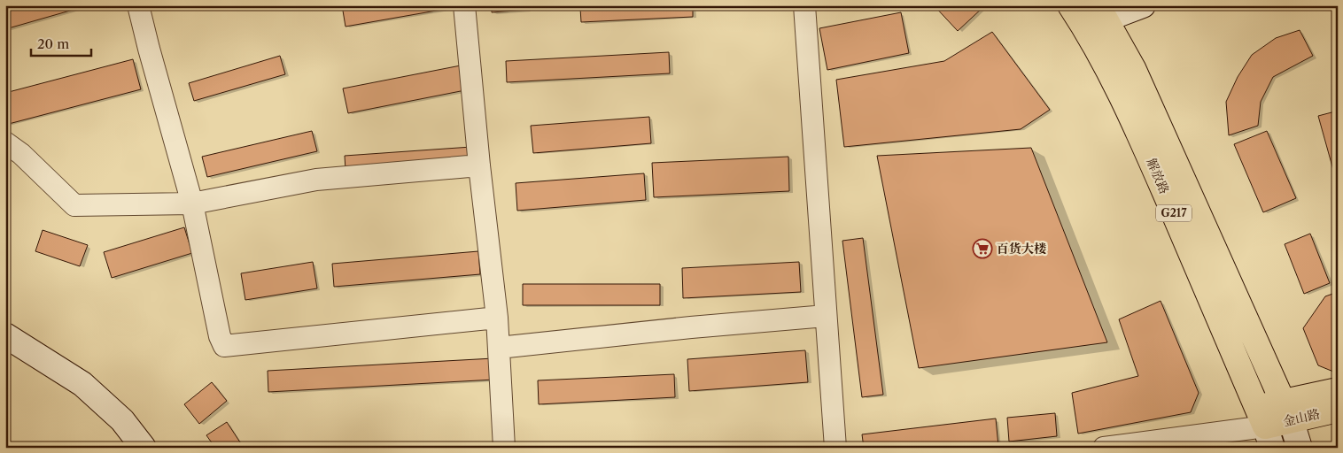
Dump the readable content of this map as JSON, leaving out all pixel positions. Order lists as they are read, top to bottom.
{
  "streets": {
    "highway": ["解放路", "G217", "金山路"]
  },
  "crossings": [
    ["解放路", "金山路"]
  ],
  "places": {
    "supermarket": ["百货大楼"]
  },
  "scale_bar": "20 m"
}
